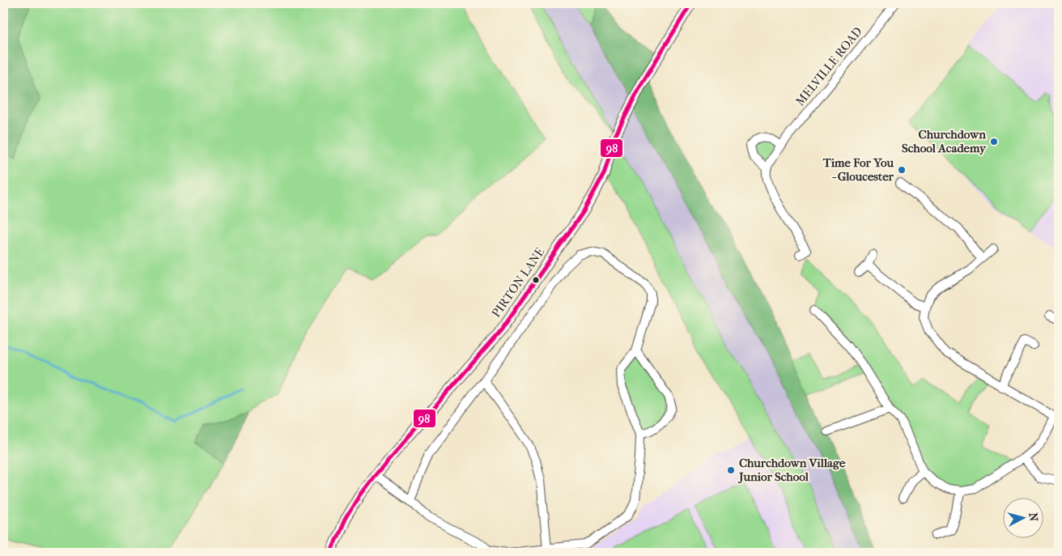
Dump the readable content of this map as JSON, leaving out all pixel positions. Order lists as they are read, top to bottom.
{
  "streets": {
    "street": ["MELVILLE ROAD", "PIRTON LANE"]
  },
  "places": ["Churchdown School Academy", "Time For You - Gloucester", "Churchdown Village Junior School"],
  "lines": ["transit line 98"],
  "north": "right"
}
